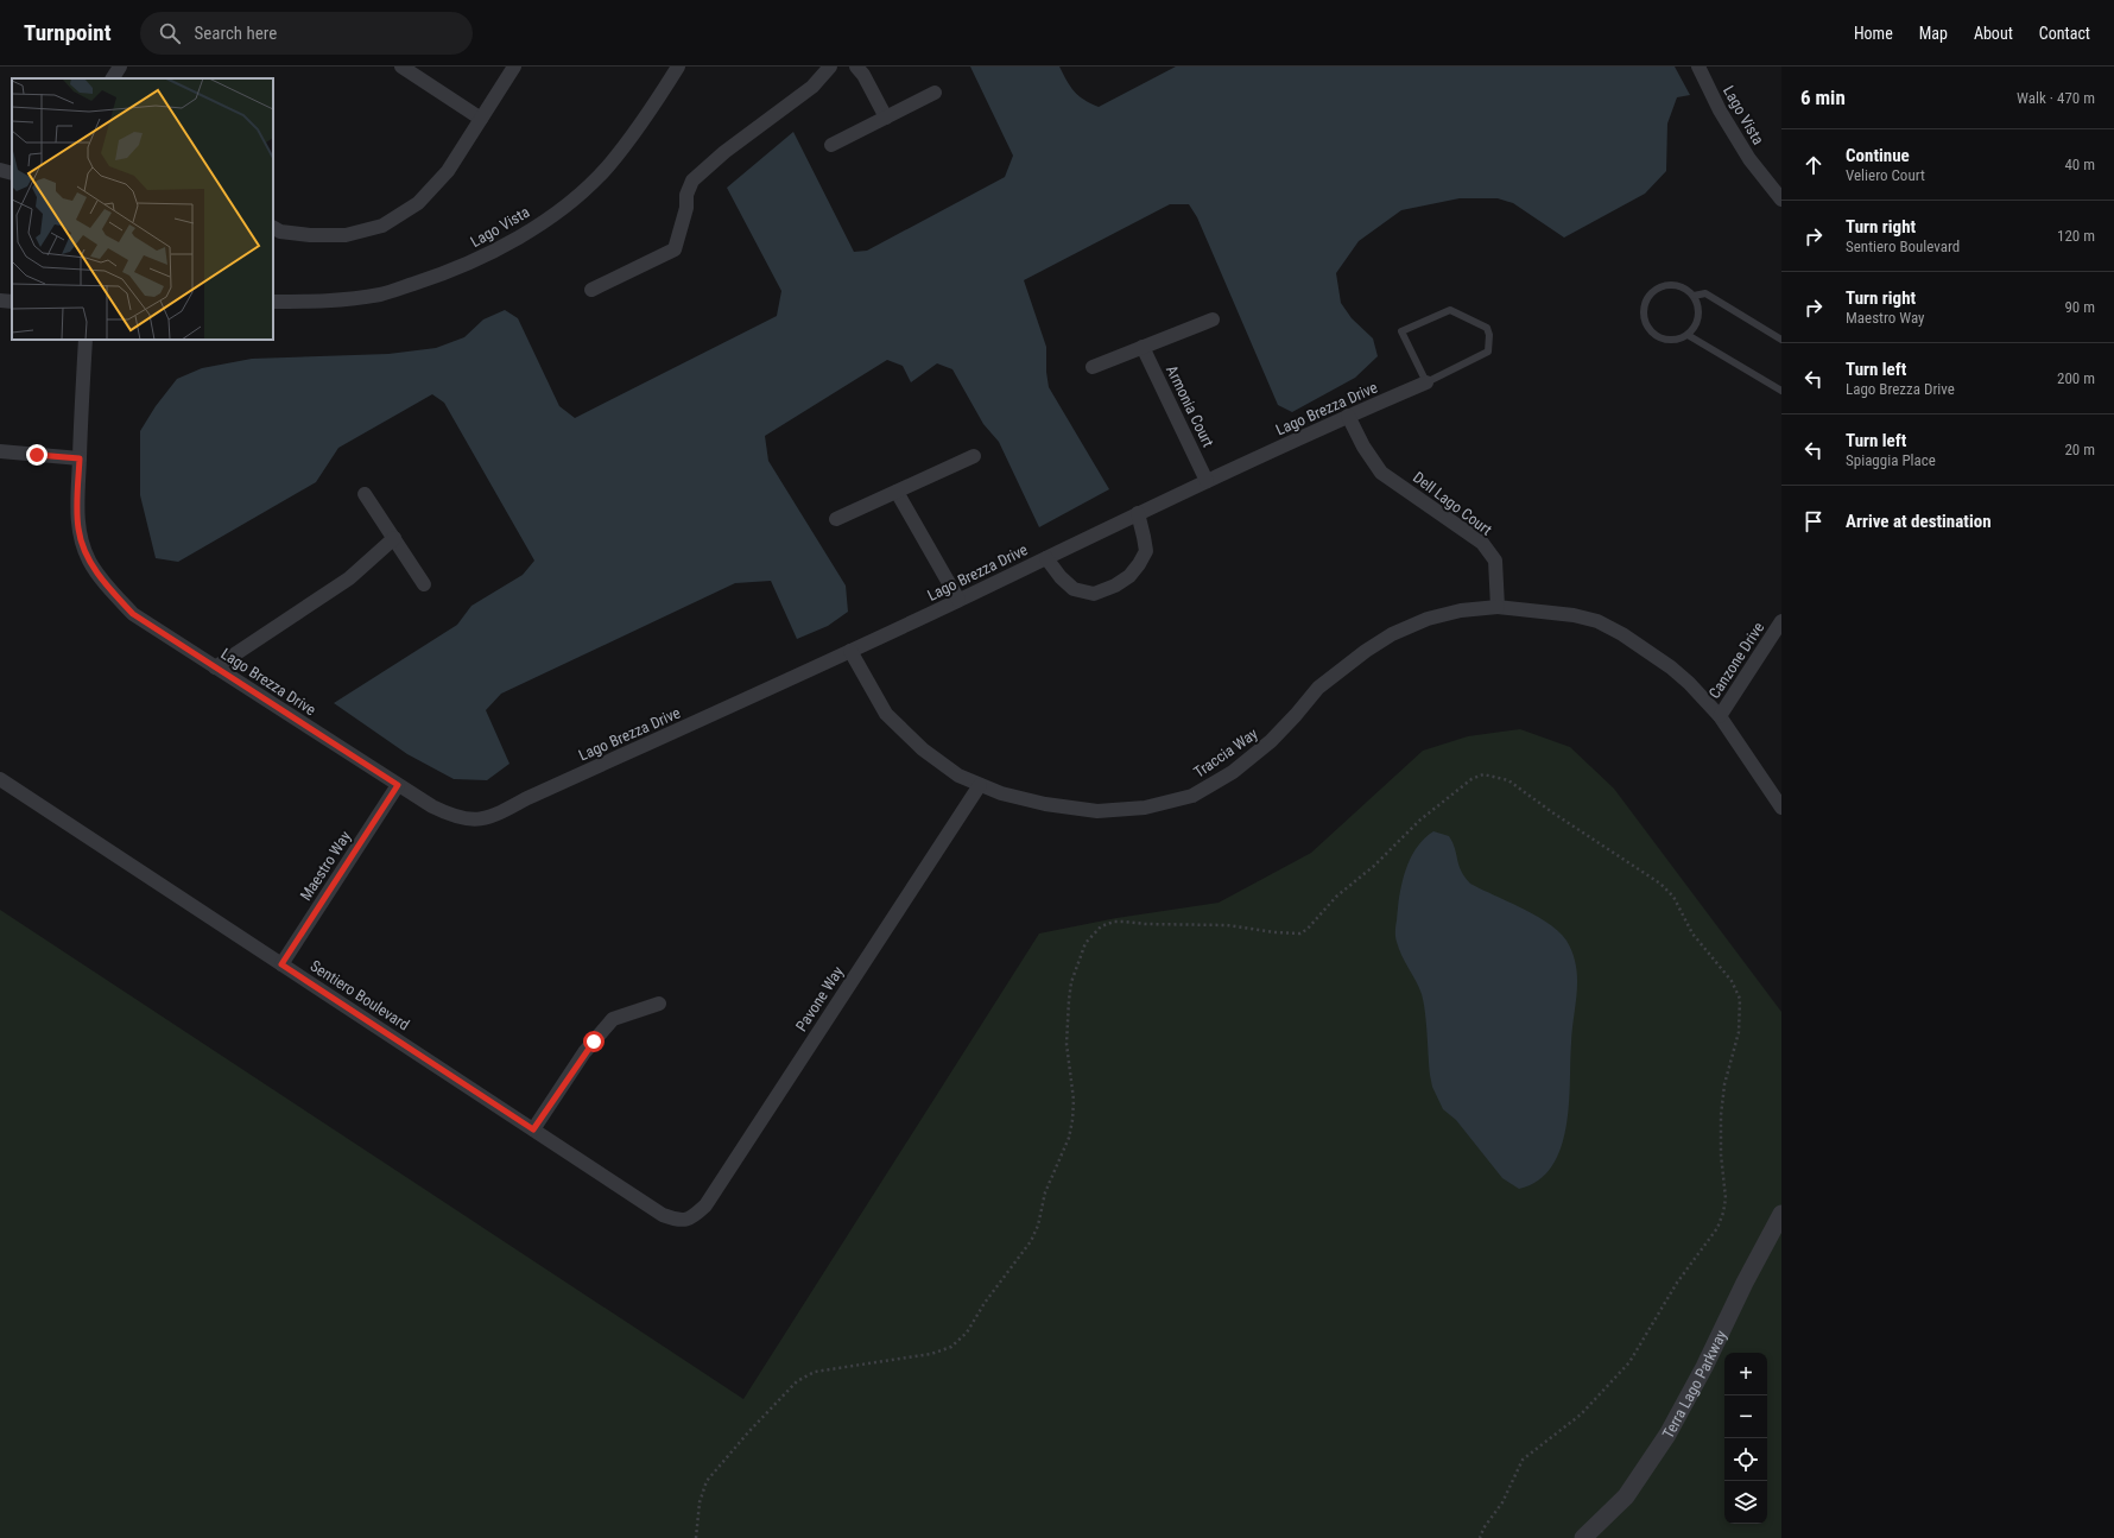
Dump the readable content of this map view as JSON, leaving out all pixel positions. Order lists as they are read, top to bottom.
{
  "streets": {
    "street": [
      "Lago Vista",
      "Armonia Court",
      "Lago Brezza Drive",
      "Dell Lago Court",
      "Canzone Drive",
      "Traccia Way",
      "Maestro Way",
      "Sentiero Boulevard",
      "Pavone Way",
      "Terra Lago Parkway"
    ]
  },
  "crossings": [
    ["Armonia Court", "Lago Brezza Drive"],
    ["Lago Brezza Drive", "Dell Lago Court"],
    ["Lago Brezza Drive", "Traccia Way"],
    ["Lago Brezza Drive", "Maestro Way"],
    ["Dell Lago Court", "Traccia Way"],
    ["Traccia Way", "Pavone Way"],
    ["Maestro Way", "Sentiero Boulevard"],
    ["Sentiero Boulevard", "Pavone Way"]
  ],
  "page": {
    "header": "Turnpoint",
    "search": "Search here",
    "nav": [
      "Home",
      "Map",
      "About",
      "Contact"
    ],
    "heading": ["6 min", "Walk · 470 m"],
    "list": [
      ["Continue", "Veliero Court", "40 m"],
      ["Turn right", "Sentiero Boulevard", "120 m"],
      ["Turn right", "Maestro Way", "90 m"],
      ["Turn left", "Lago Brezza Drive", "200 m"],
      ["Turn left", "Spiaggia Place", "20 m"],
      "Arrive at destination"
    ],
    "map_buttons": ["+", "−"]
  }
}
